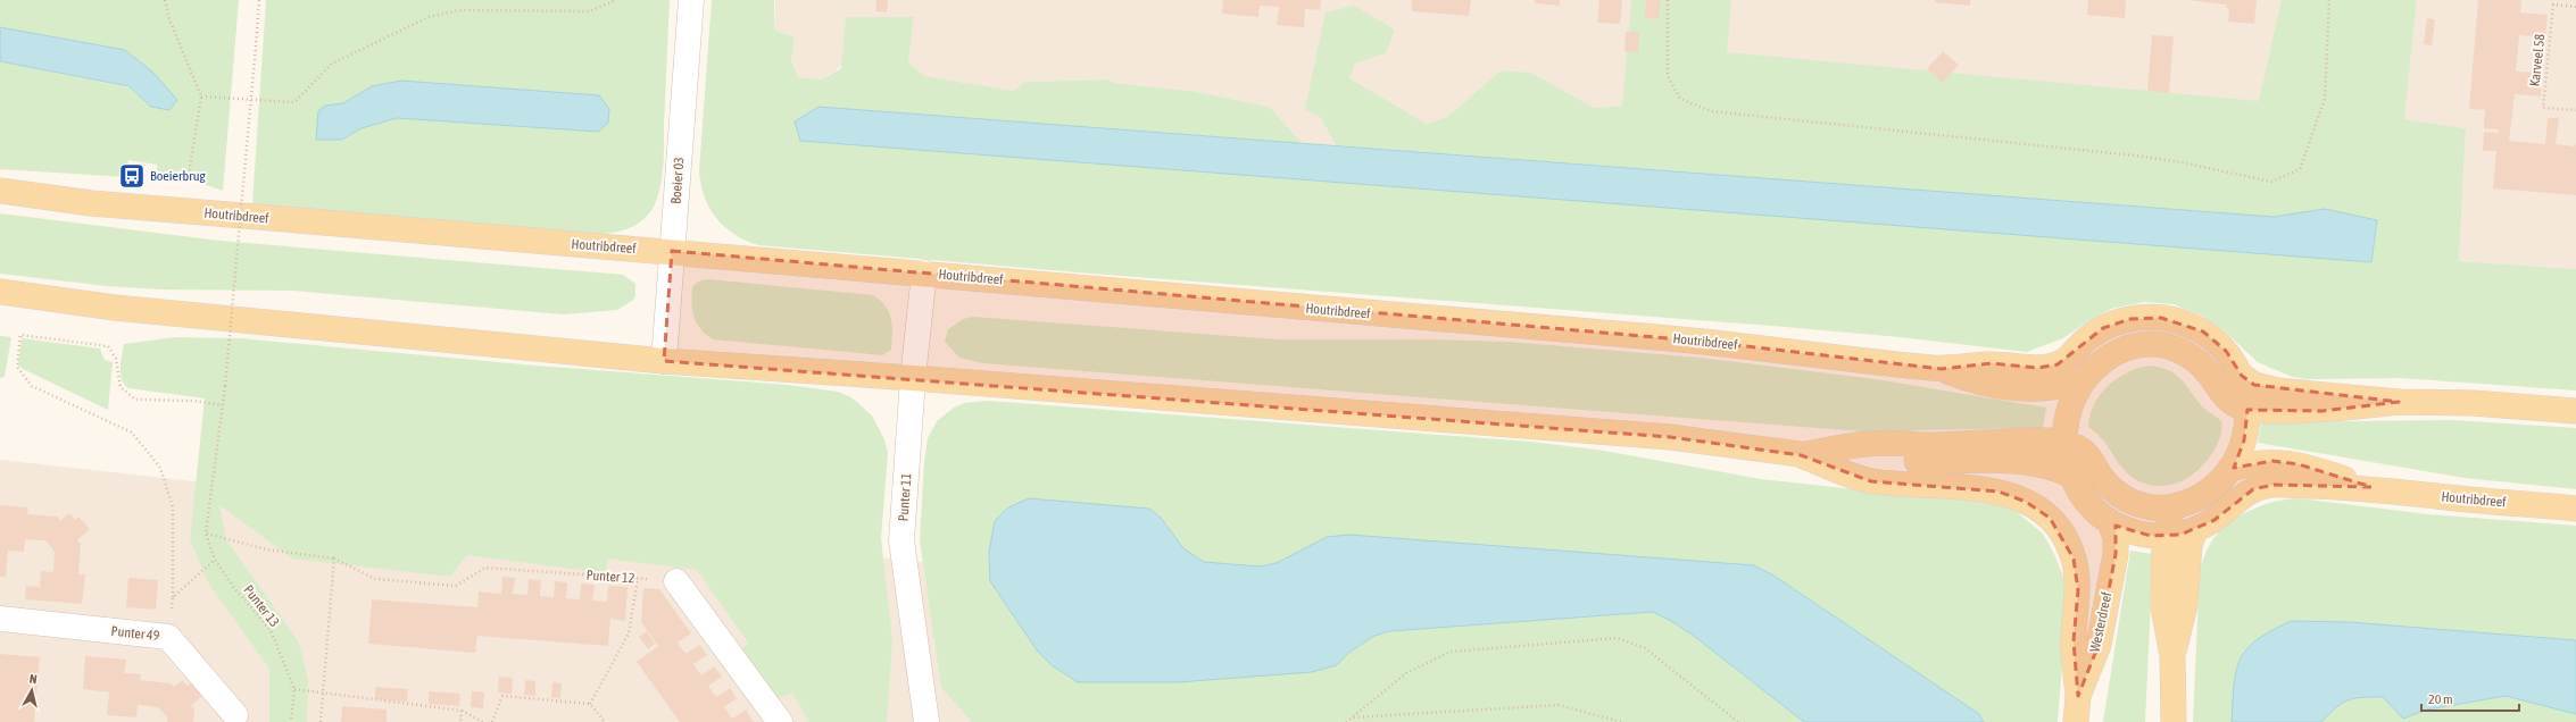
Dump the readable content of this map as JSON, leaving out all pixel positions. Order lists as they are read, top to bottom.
{
  "streets": {
    "main road": ["Houtribdreef", "Westerdreef"],
    "street": ["Boeier 03", "Punter 11", "Punter 49"],
    "path": ["Karveel 58", "Punter 12", "Punter 13"]
  },
  "crossings": [
    ["Boeier 03", "Houtribdreef"],
    ["Houtribdreef", "Punter 11"]
  ],
  "places": {
    "bus stop": ["Boeierbrug"]
  },
  "scale_bar": "20 m",
  "north": "top"
}
